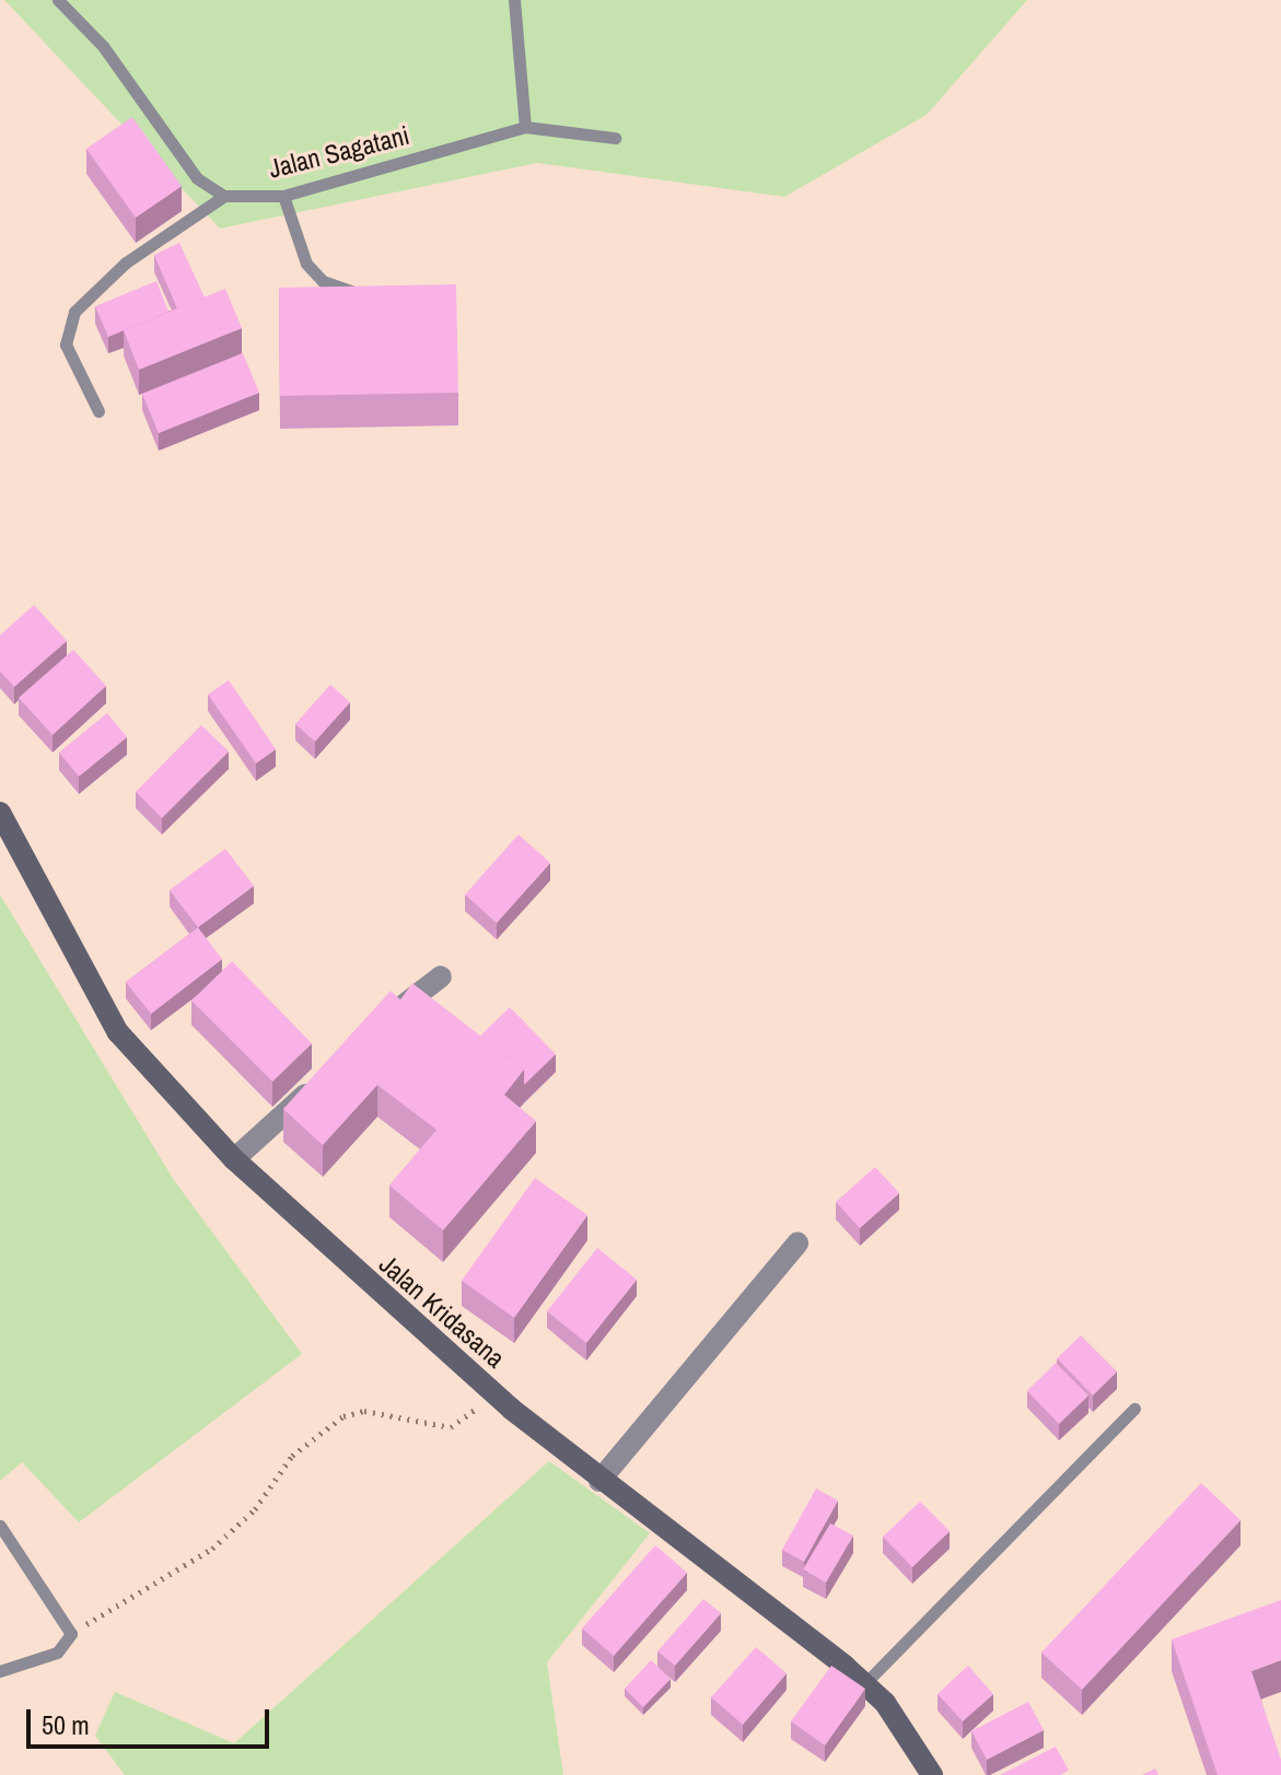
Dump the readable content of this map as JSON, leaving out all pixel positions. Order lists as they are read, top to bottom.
{
  "streets": {
    "street": ["Jalan Kridasana"],
    "lane": ["Jalan Sagatani"]
  },
  "scale_bar": "50 m"
}
